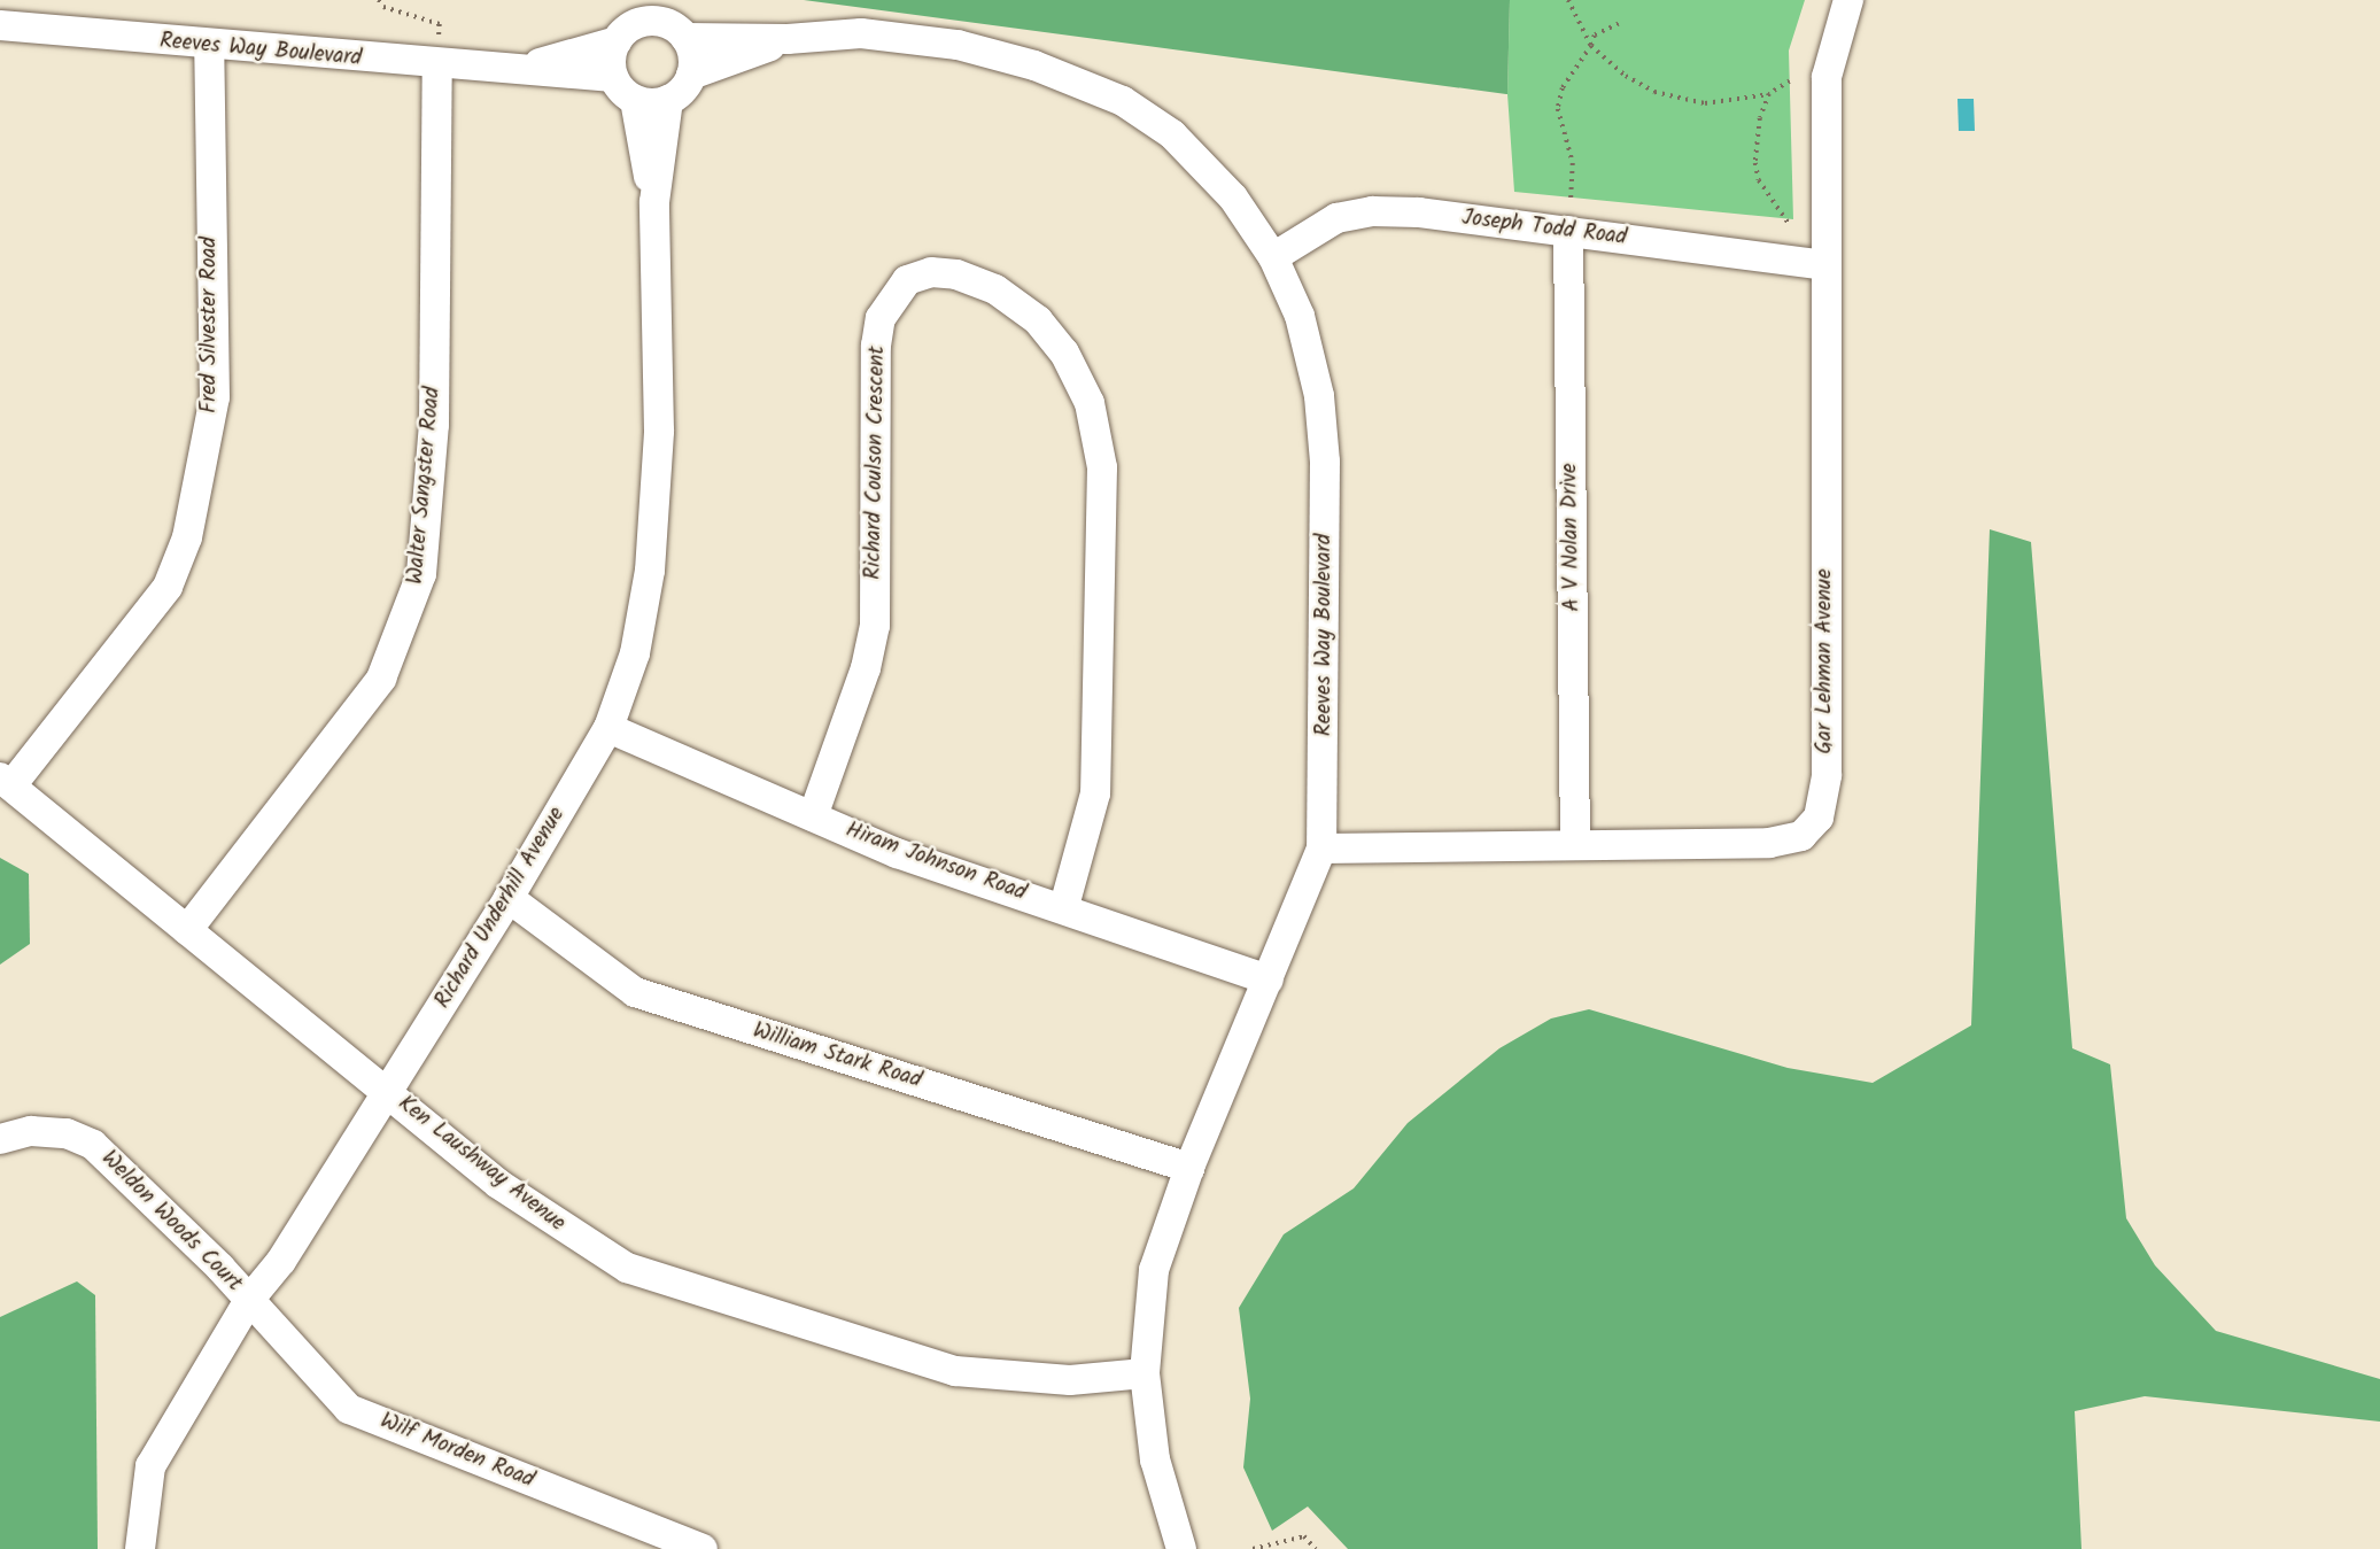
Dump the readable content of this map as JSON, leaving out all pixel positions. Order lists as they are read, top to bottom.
{
  "streets": {
    "street": [
      "Reeves Way Boulevard",
      "Joseph Todd Road",
      "Fred Silvester Road",
      "Richard Coulson Crescent",
      "Walter Sangster Road",
      "A V Nolan Drive",
      "Gar Lehman Avenue",
      "Hiram Johnson Road",
      "Richard Underhill Avenue",
      "William Stark Road",
      "Ken Laushway Avenue",
      "Weldon Woods Court",
      "Wilf Morden Road"
    ]
  },
  "crossings": [
    ["Reeves Way Boulevard", "Joseph Todd Road"],
    ["Reeves Way Boulevard", "Fred Silvester Road"],
    ["Reeves Way Boulevard", "Walter Sangster Road"],
    ["Reeves Way Boulevard", "Gar Lehman Avenue"],
    ["Reeves Way Boulevard", "Hiram Johnson Road"],
    ["Reeves Way Boulevard", "Richard Underhill Avenue"],
    ["Reeves Way Boulevard", "William Stark Road"],
    ["Reeves Way Boulevard", "Ken Laushway Avenue"],
    ["Joseph Todd Road", "A V Nolan Drive"],
    ["Joseph Todd Road", "Gar Lehman Avenue"],
    ["Fred Silvester Road", "Ken Laushway Avenue"],
    ["Richard Coulson Crescent", "Hiram Johnson Road"],
    ["Walter Sangster Road", "Ken Laushway Avenue"],
    ["A V Nolan Drive", "Gar Lehman Avenue"],
    ["Hiram Johnson Road", "Richard Underhill Avenue"],
    ["Richard Underhill Avenue", "William Stark Road"],
    ["Richard Underhill Avenue", "Ken Laushway Avenue"],
    ["Richard Underhill Avenue", "Weldon Woods Court"],
    ["Richard Underhill Avenue", "Wilf Morden Road"],
    ["Weldon Woods Court", "Wilf Morden Road"]
  ]
}
